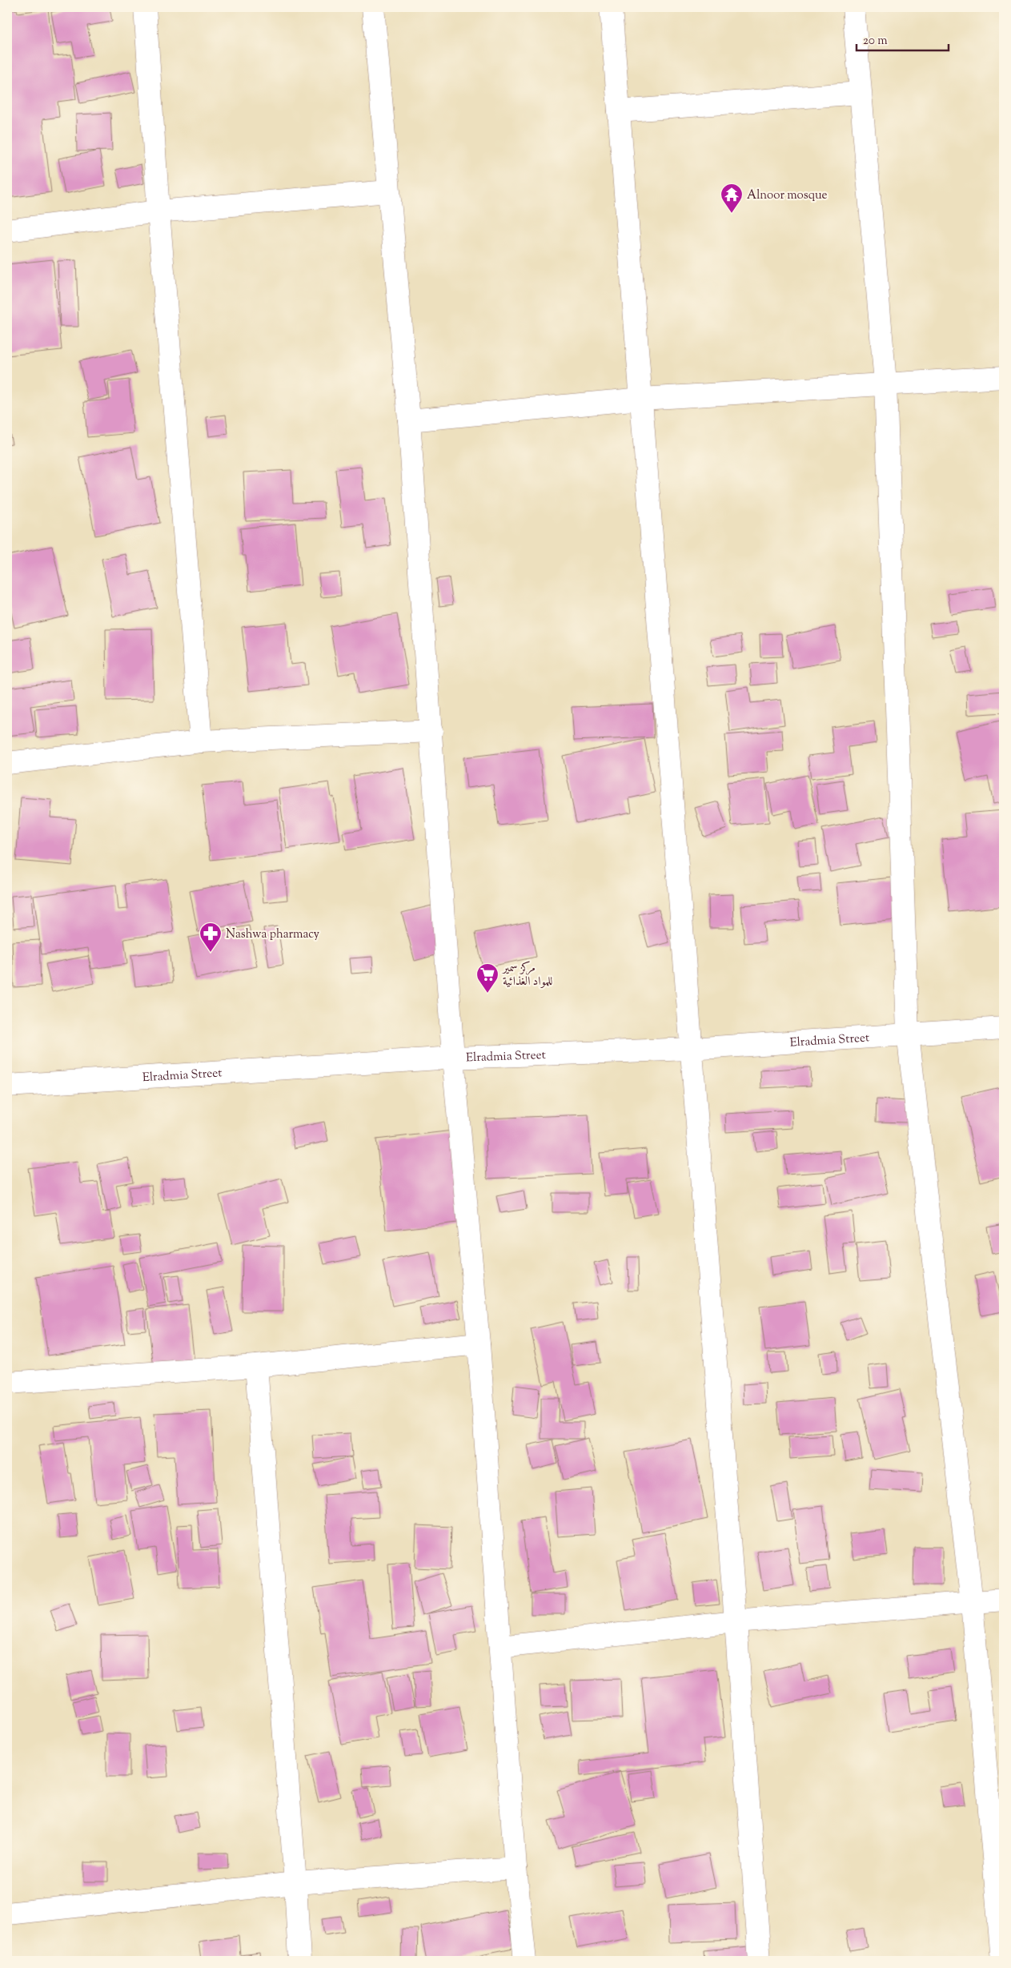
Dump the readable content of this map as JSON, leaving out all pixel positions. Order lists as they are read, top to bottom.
{
  "streets": {
    "street": ["Elradmia Street"]
  },
  "places": {
    "temple": ["Alnoor mosque"],
    "pharmacy": ["Nashwa pharmacy"],
    "supermarket": ["مركز سمير للمواد الغذائية"]
  },
  "scale_bar": "20 m"
}
